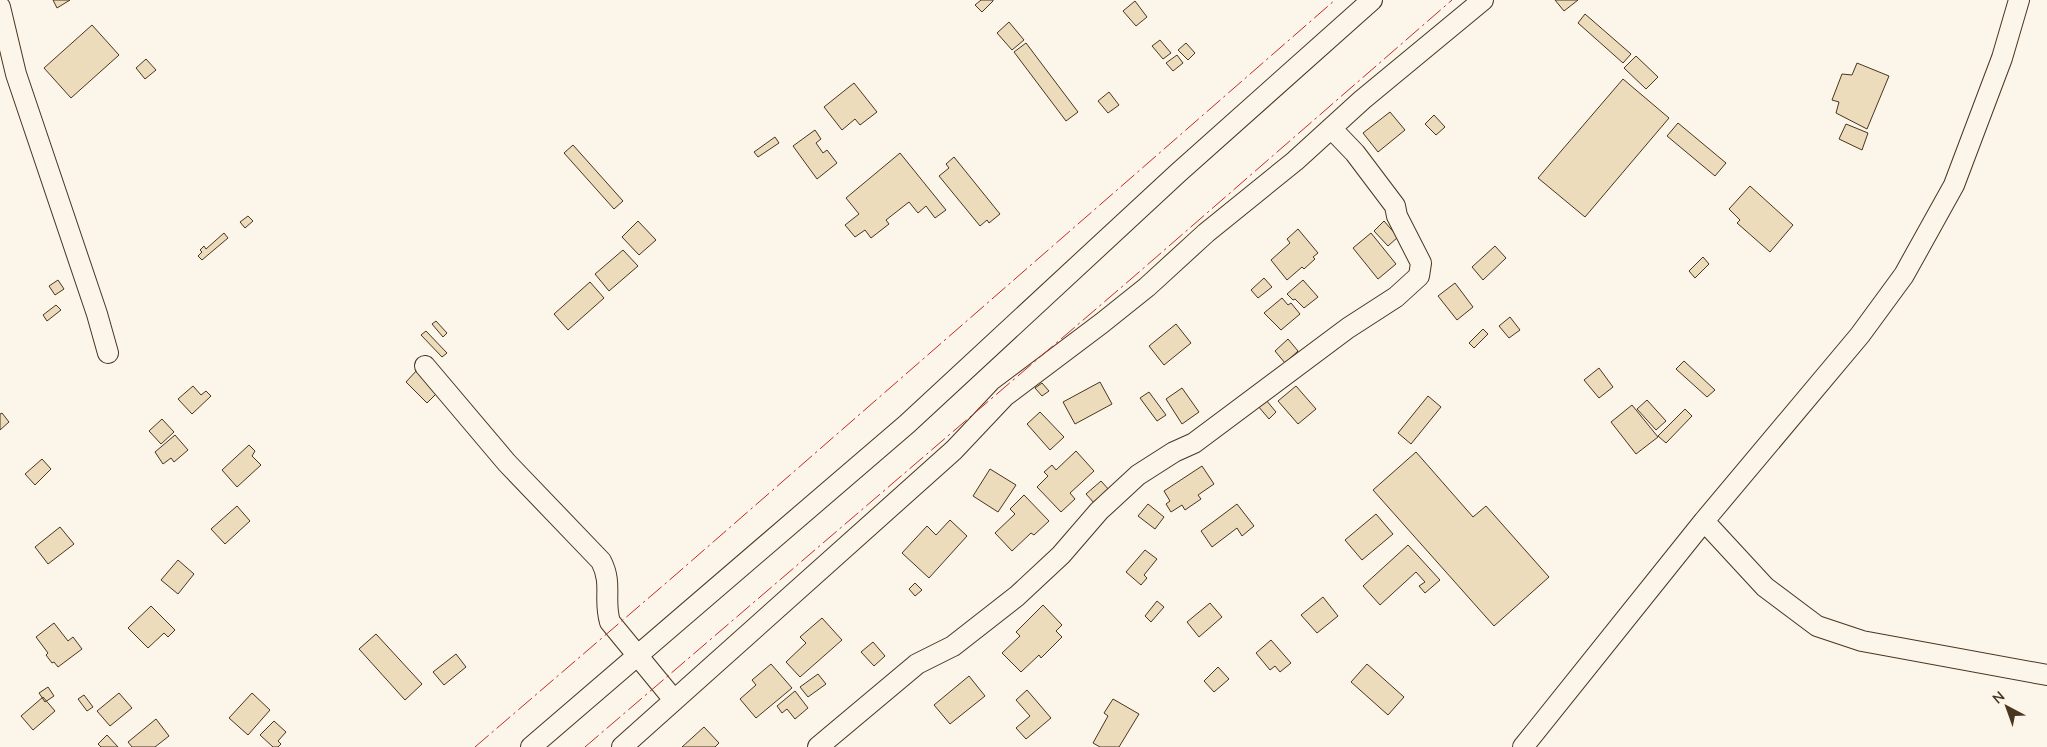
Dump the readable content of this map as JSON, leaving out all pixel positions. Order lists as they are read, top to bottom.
{
  "north": "top left"
}
